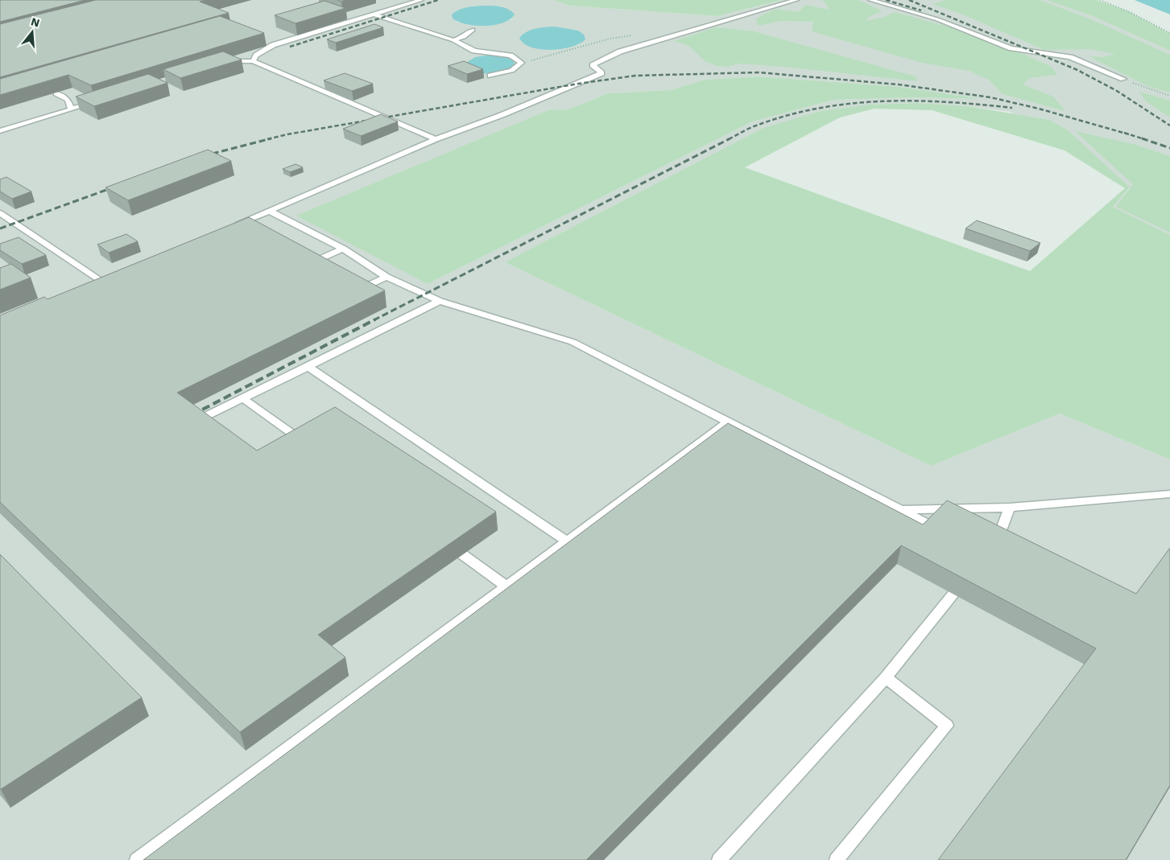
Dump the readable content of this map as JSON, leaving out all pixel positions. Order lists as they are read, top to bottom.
{
  "north": "top"
}
